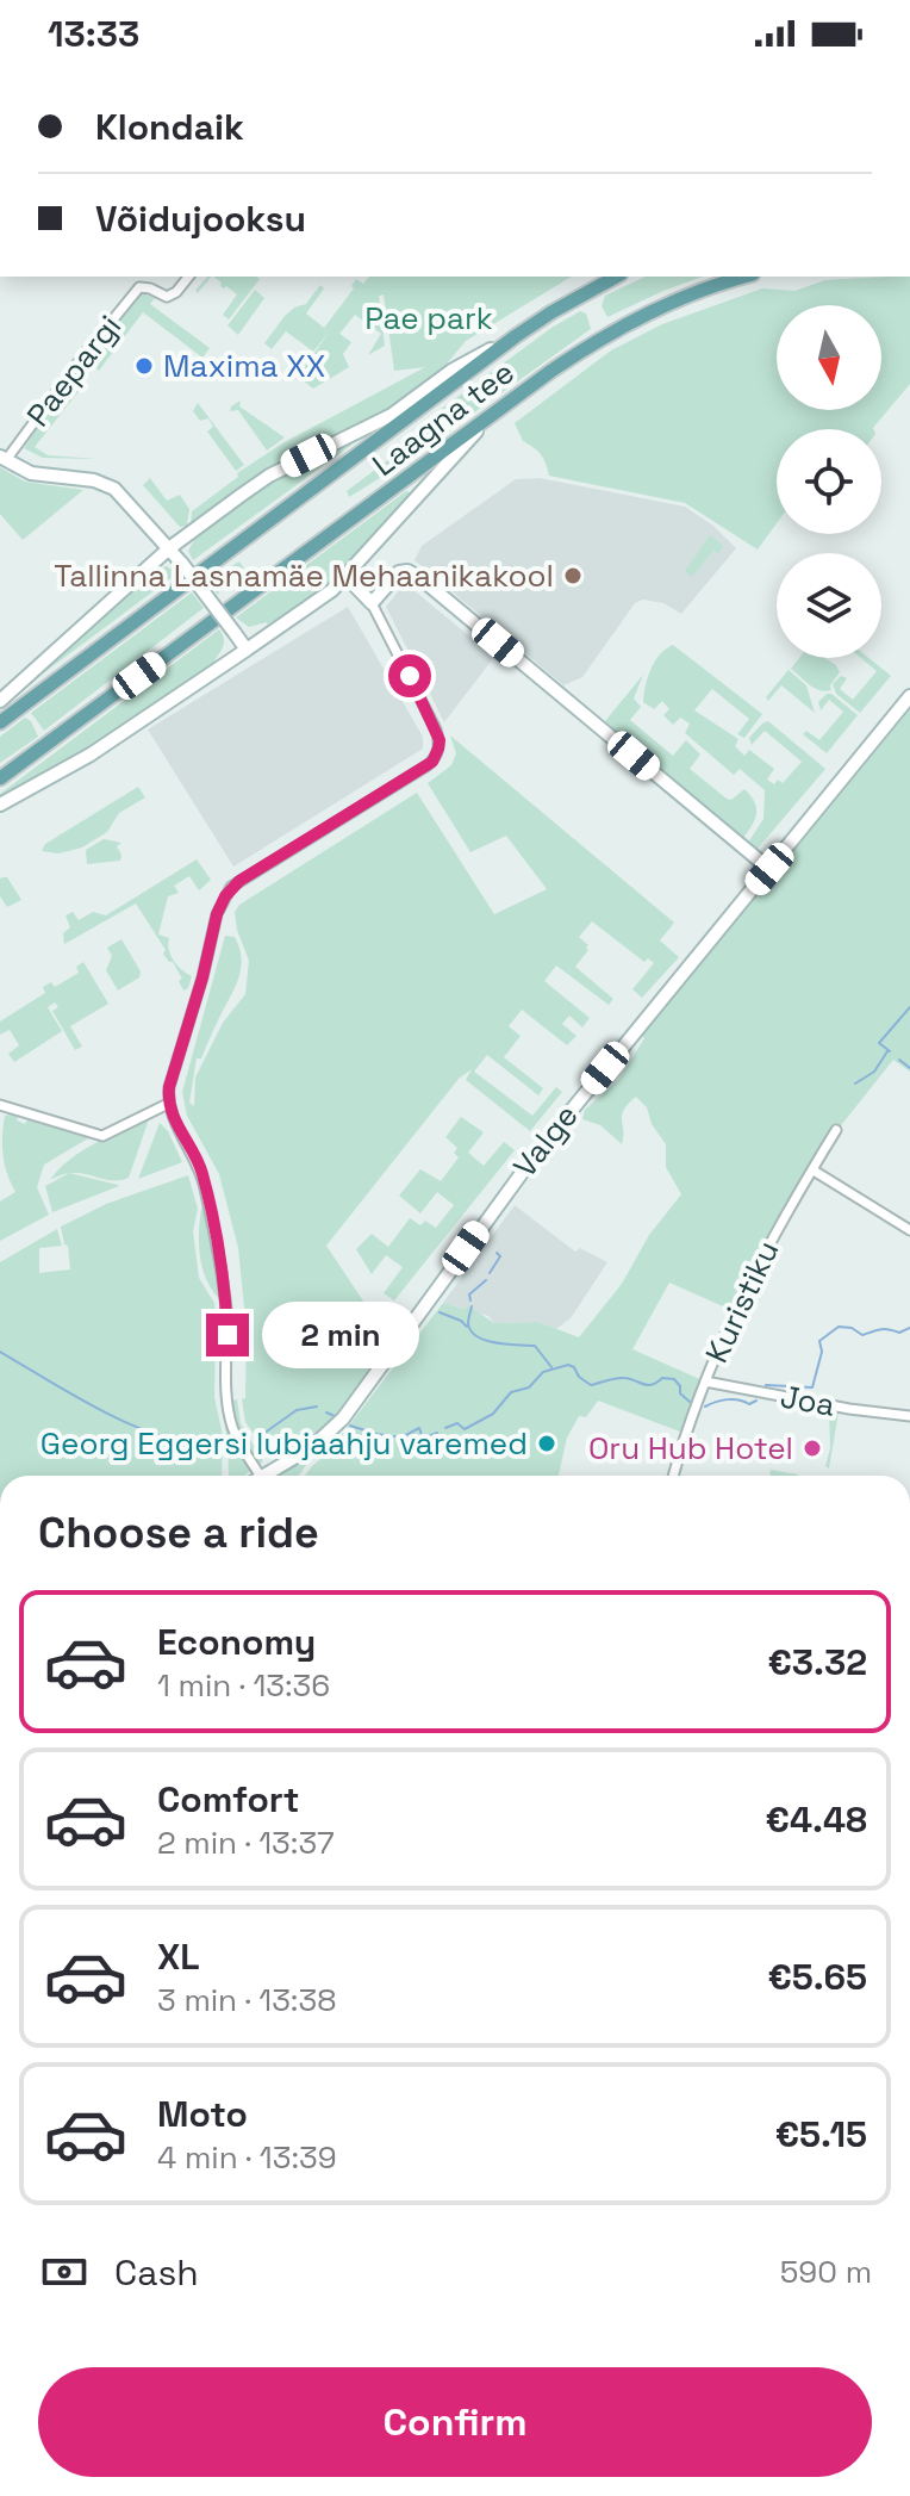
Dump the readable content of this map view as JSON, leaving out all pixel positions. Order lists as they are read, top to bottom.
{
  "streets": {
    "main road": ["Laagna tee"],
    "street": [
      "Paepargi",
      "Valge",
      "Kuristiku",
      "Joa"
    ]
  },
  "crossings": [
    ["Kuristiku", "Joa"]
  ],
  "parks": ["Pae park"],
  "places": [
    "Maxima XX",
    "Tallinna Lasnamäe Mehaanikakool",
    "Georg Eggersi lubjaahju varemed",
    "Oru Hub Hotel"
  ],
  "north": "bottom",
  "page": {
    "status": "13:33",
    "banner": ["Klondaik", "Võidujooksu"],
    "bubble": "2 min",
    "heading": "Choose a ride",
    "list": [
      {
        "name": "Economy",
        "note": "1 min · 13:36",
        "value": "€3.32"
      },
      {
        "name": "Comfort",
        "note": "2 min · 13:37",
        "value": "€4.48"
      },
      {
        "name": "XL",
        "note": "3 min · 13:38",
        "value": "€5.65"
      },
      {
        "name": "Moto",
        "note": "4 min · 13:39",
        "value": "€5.15"
      }
    ],
    "pay": ["Cash", "590 m"],
    "buttons": "Confirm"
  }
}
